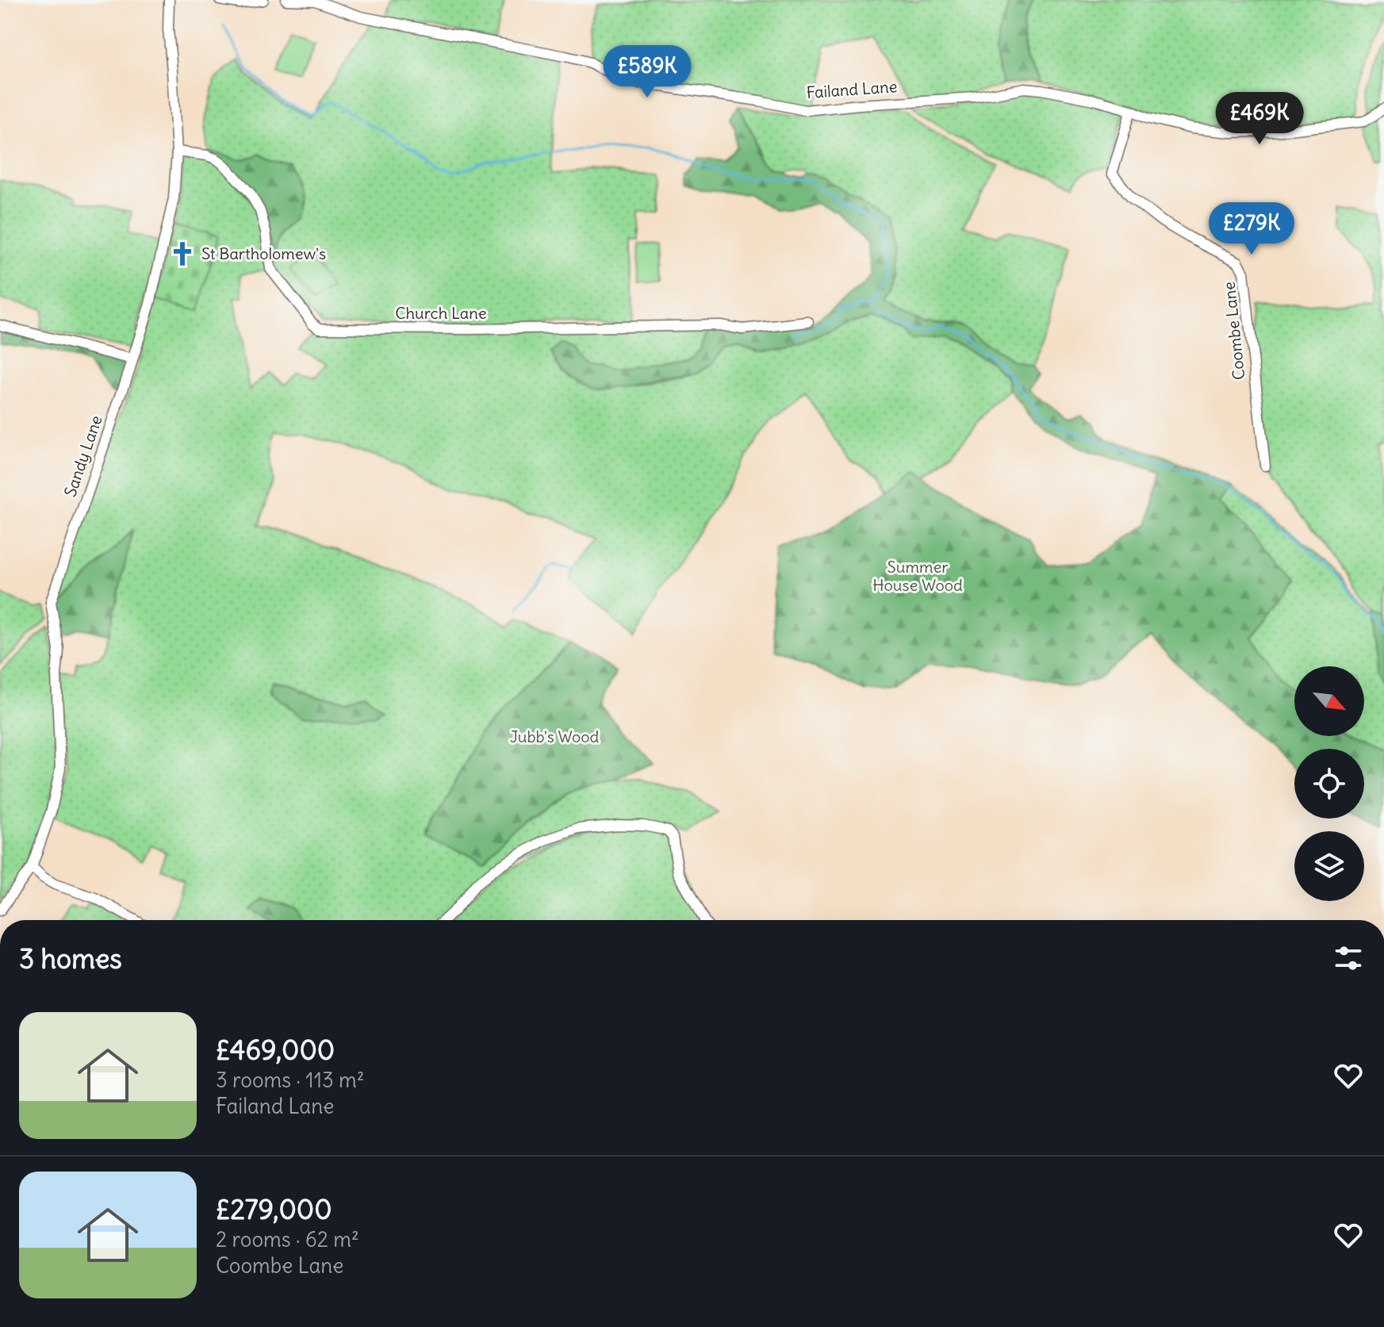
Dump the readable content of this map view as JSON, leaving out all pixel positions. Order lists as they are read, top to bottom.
{
  "streets": {
    "street": [
      "Failand Lane",
      "Church Lane",
      "Coombe Lane",
      "Sandy Lane"
    ]
  },
  "crossings": [
    ["Failand Lane", "Coombe Lane"],
    ["Church Lane", "Sandy Lane"]
  ],
  "parks": ["Summer House Wood", "Jubb's Wood"],
  "places": {
    "church": ["St Bartholomew's"]
  },
  "north": "bottom right",
  "page": {
    "price": ["£589K", "£469K", "£279K"],
    "heading": "3 homes",
    "list": [
      {
        "name": "£469,000",
        "note": "3 rooms · 113 m² · Failand Lane"
      },
      {
        "name": "£279,000",
        "note": "2 rooms · 62 m² · Coombe Lane"
      }
    ]
  }
}
